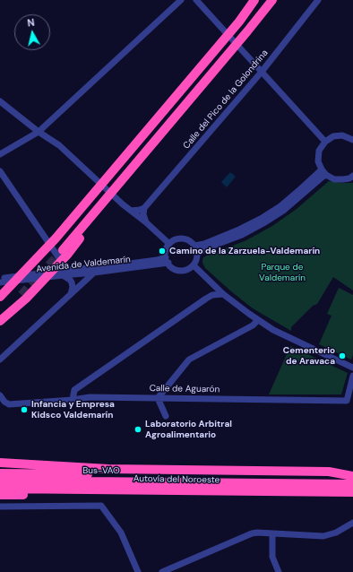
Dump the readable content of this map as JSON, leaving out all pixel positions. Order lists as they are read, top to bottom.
{
  "streets": {
    "highway": ["Bus-VAO", "Autovía del Noroeste"],
    "street": ["Calle del Pico de la Golondrina", "Avenida de Valdemarín", "Calle de Aguarón"]
  },
  "parks": ["Parque de Valdemarín"],
  "places": [
    "Camino de la Zarzuela-Valdemarín",
    "Cementerio de Aravaca",
    "Infancia y Empresa Kidsco Valdemarín",
    "Laboratorio Arbitral Agroalimentario"
  ],
  "north": "top"
}
